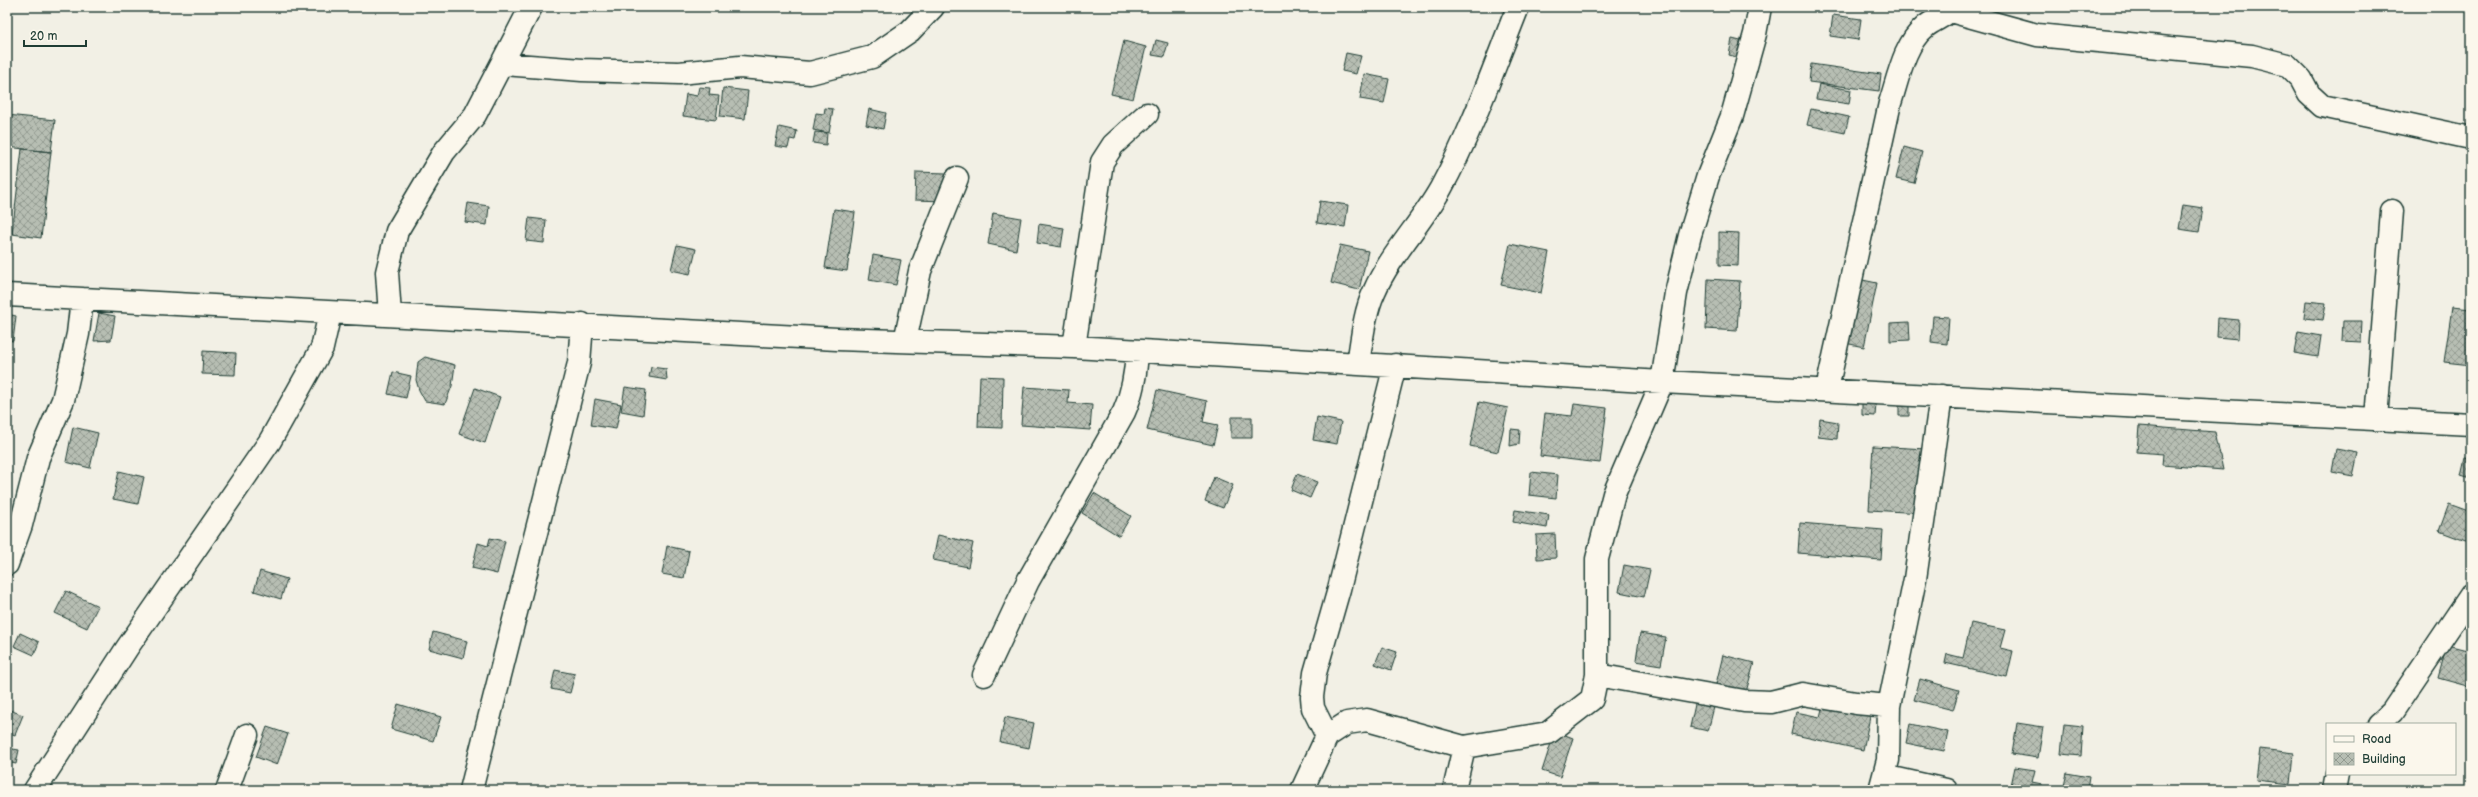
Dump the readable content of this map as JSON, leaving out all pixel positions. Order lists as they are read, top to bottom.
{
  "legend": ["Road", "Building"],
  "scale_bar": "20 m"
}
